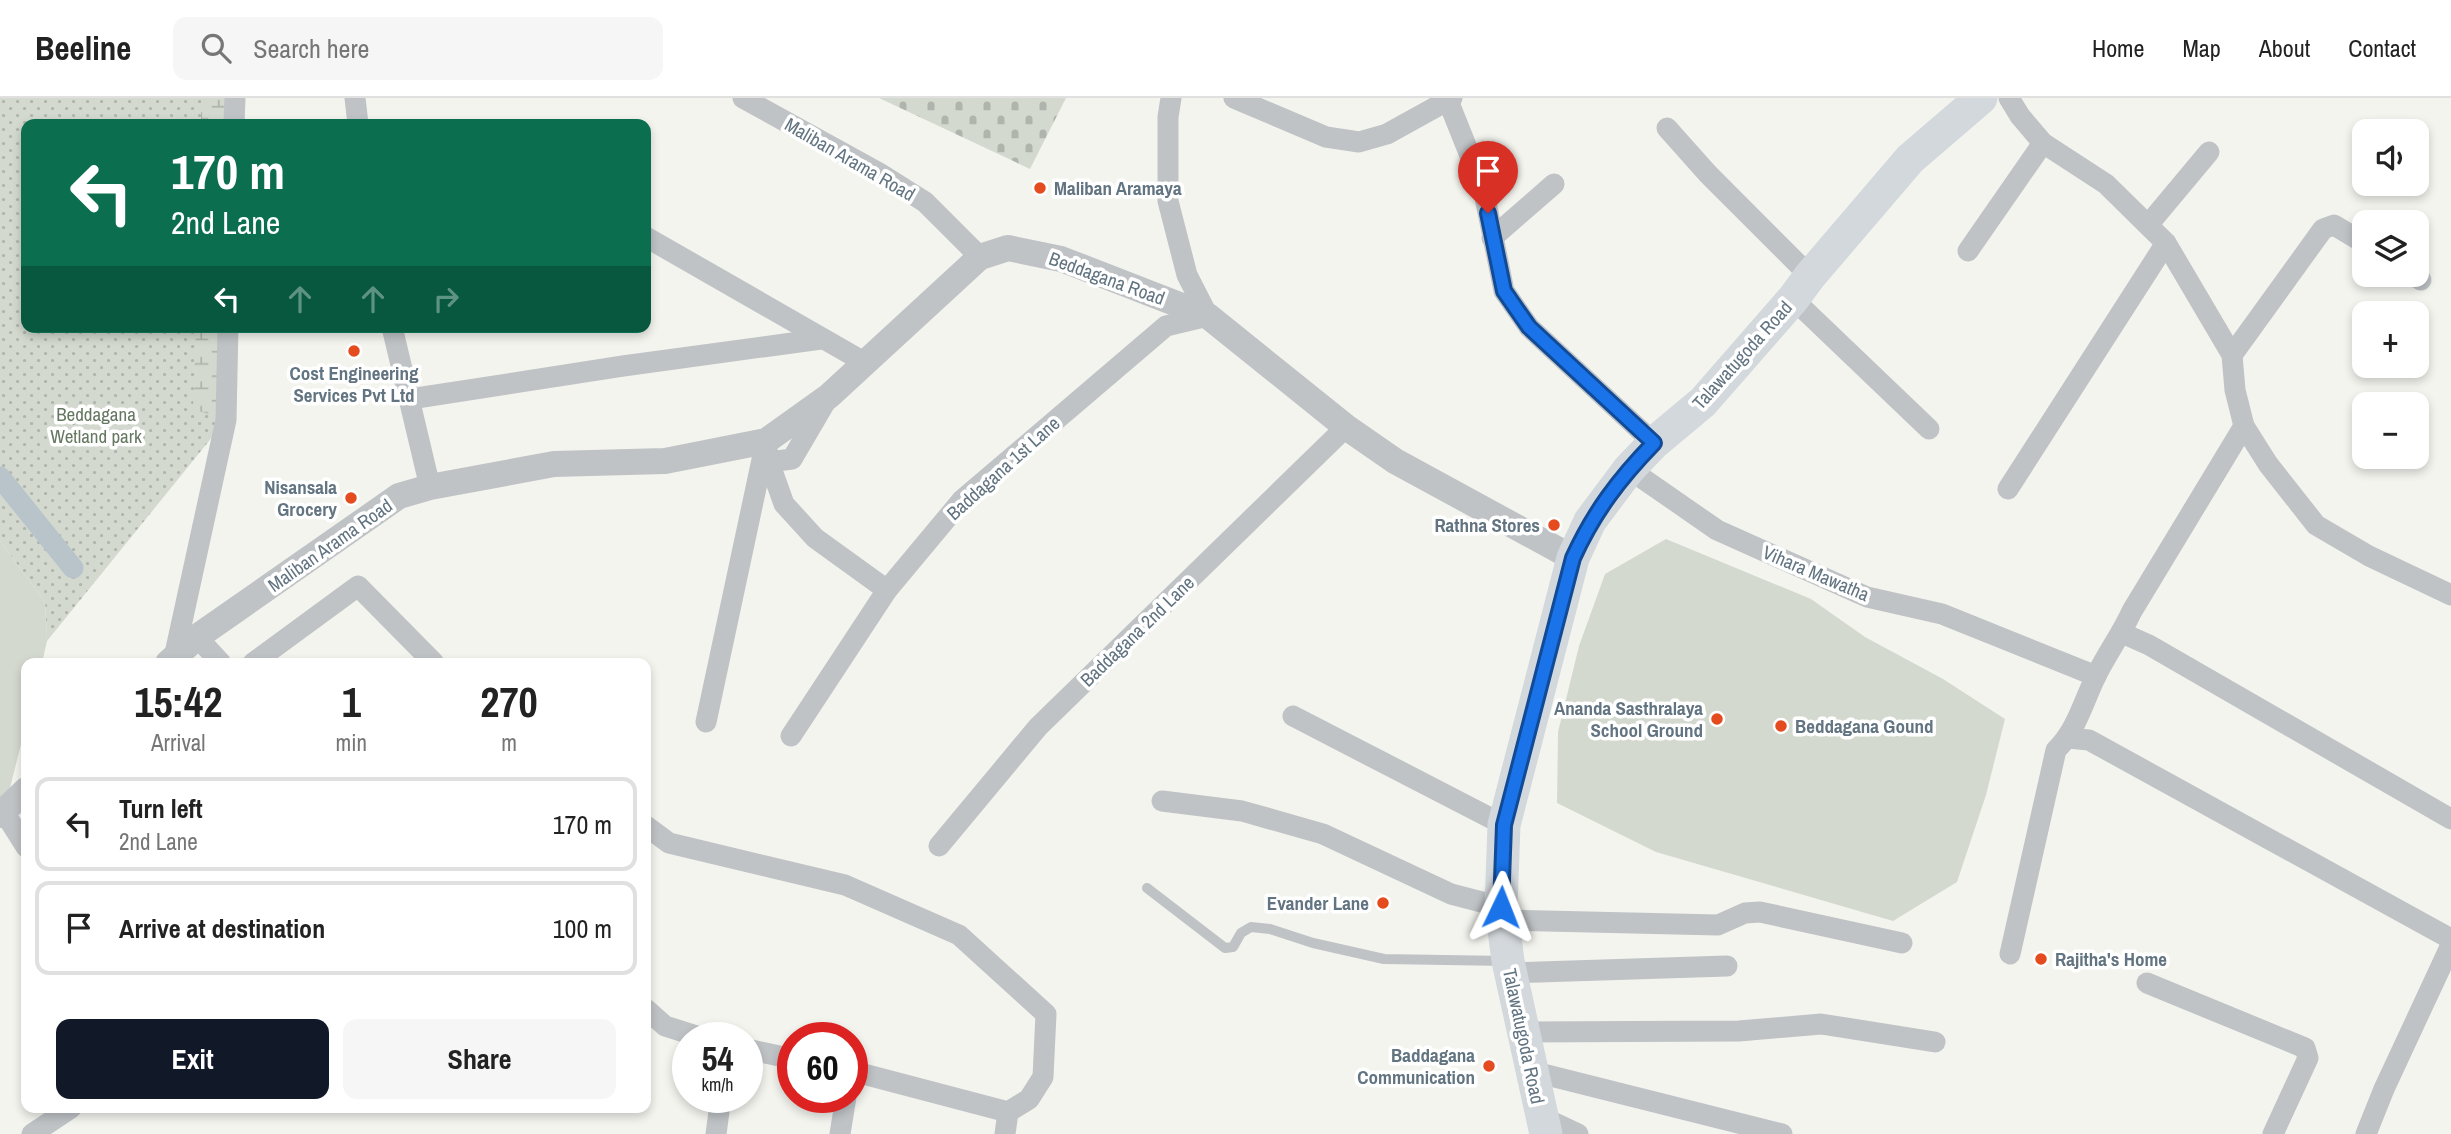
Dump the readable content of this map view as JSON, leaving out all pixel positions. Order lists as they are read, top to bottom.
{
  "streets": {
    "main road": ["Talawatugoda Road"],
    "street": [
      "Maliban Arama Road",
      "Beddagana Road",
      "Baddagana 1st Lane",
      "Vihara Mawatha",
      "Baddagana 2nd Lane"
    ]
  },
  "crossings": [
    ["Maliban Arama Road", "Beddagana Road"],
    ["Beddagana Road", "Talawatugoda Road"],
    ["Beddagana Road", "Baddagana 1st Lane"],
    ["Beddagana Road", "Baddagana 2nd Lane"],
    ["Talawatugoda Road", "Vihara Mawatha"]
  ],
  "parks": ["Beddagana Wetland park"],
  "places": [
    "Maliban Aramaya",
    "Cost Engineering Services Pvt Ltd",
    "Nisansala Grocery",
    "Rathna Stores",
    "Ananda Sasthralaya School Ground",
    "Beddagana Gound",
    "Evander Lane",
    "Rajitha's Home",
    "Baddagana Communication"
  ],
  "page": {
    "header": "Beeline",
    "search": "Search here",
    "nav": [
      "Home",
      "Map",
      "About",
      "Contact"
    ],
    "map_buttons": ["+", "−"],
    "turn": ["170 m", "2nd Lane"],
    "eta": [
      "15:42",
      "Arrival",
      "1",
      "min",
      "270",
      "m"
    ],
    "list": [
      {
        "name": "Turn left",
        "note": "2nd Lane",
        "value": "170 m"
      },
      {
        "name": "Arrive at destination",
        "value": "100 m"
      }
    ],
    "buttons": ["Exit", "Share"],
    "speed": "54 km/h",
    "limit": "60"
  }
}
